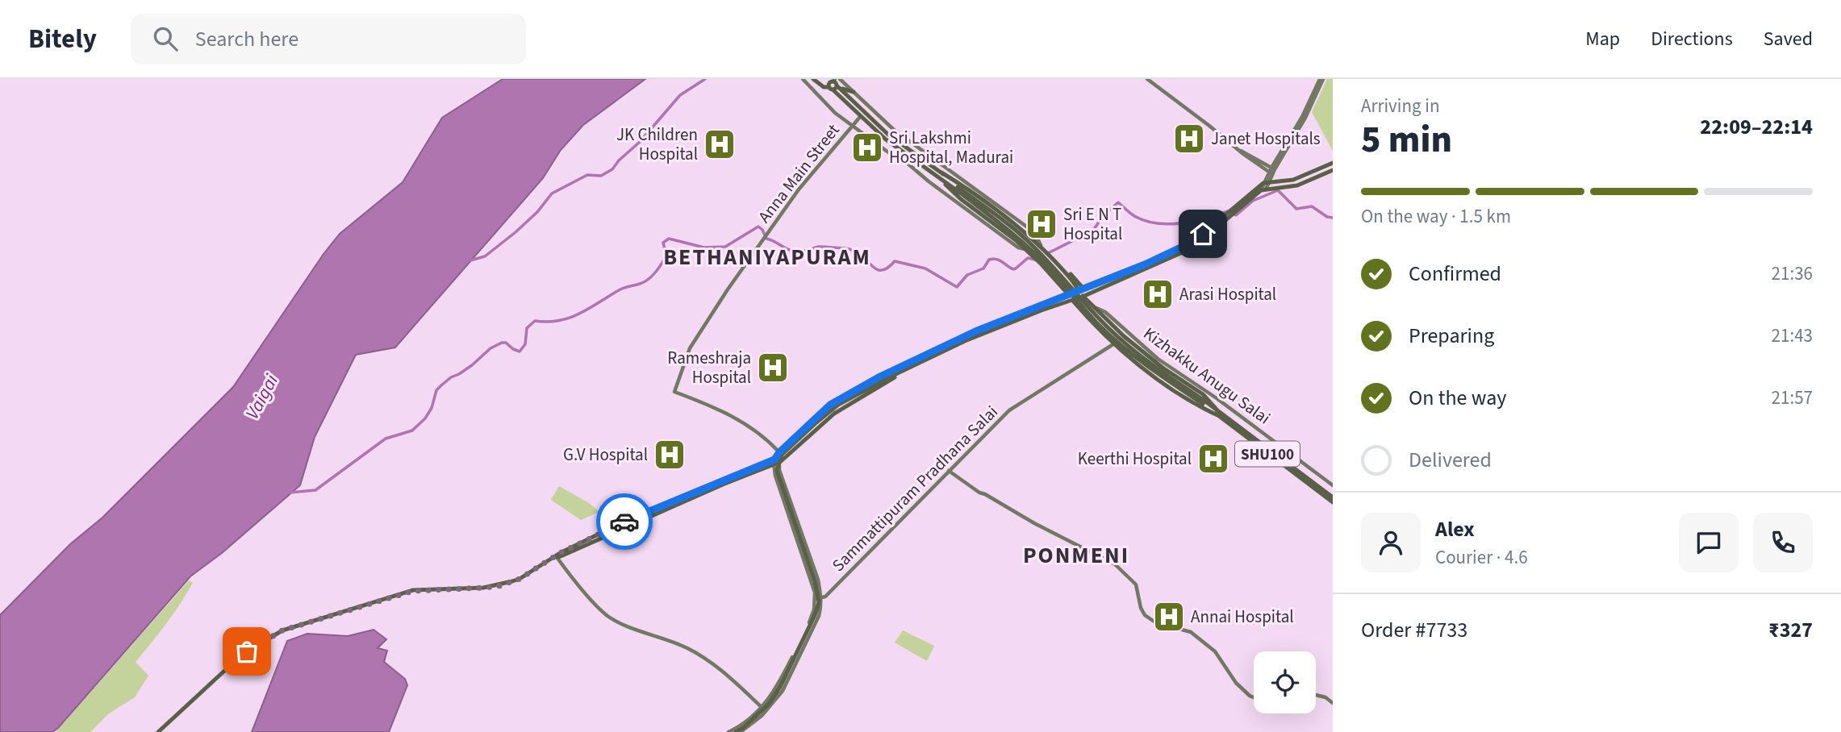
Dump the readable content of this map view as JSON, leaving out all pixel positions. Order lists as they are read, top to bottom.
{
  "streets": {
    "main road": ["SHU100"],
    "street": ["Anna Main Street", "Kizhakku Anugu Salai", "Sammattipuram Pradhana Salai"]
  },
  "crossings": [
    ["Anna Main Street", "SHU100"]
  ],
  "districts": ["BETHANIYAPURAM", "PONMENI"],
  "water": ["Vaigai"],
  "places": {
    "hospital": [
      "Janet Hospitals",
      "JK Children Hospital",
      "Sri Lakshmi Hospital, Madurai",
      "Sri E N T Hospital",
      "Arasi Hospital",
      "Rameshraja Hospital",
      "G.V Hospital",
      "Keerthi Hospital",
      "Annai Hospital"
    ]
  },
  "page": {
    "header": "Bitely",
    "search": "Search here",
    "nav": ["Map", "Directions", "Saved"],
    "heading": ["5 min", "Arriving in", "22:09–22:14"],
    "panel": [
      "Alex",
      "Courier · 4.6",
      "Order #7733",
      "₹327"
    ],
    "bar": "On the way · 1.5 km",
    "list": [
      ["Confirmed", "21:36"],
      ["Preparing", "21:43"],
      ["On the way", "21:57"],
      "Delivered"
    ]
  }
}
